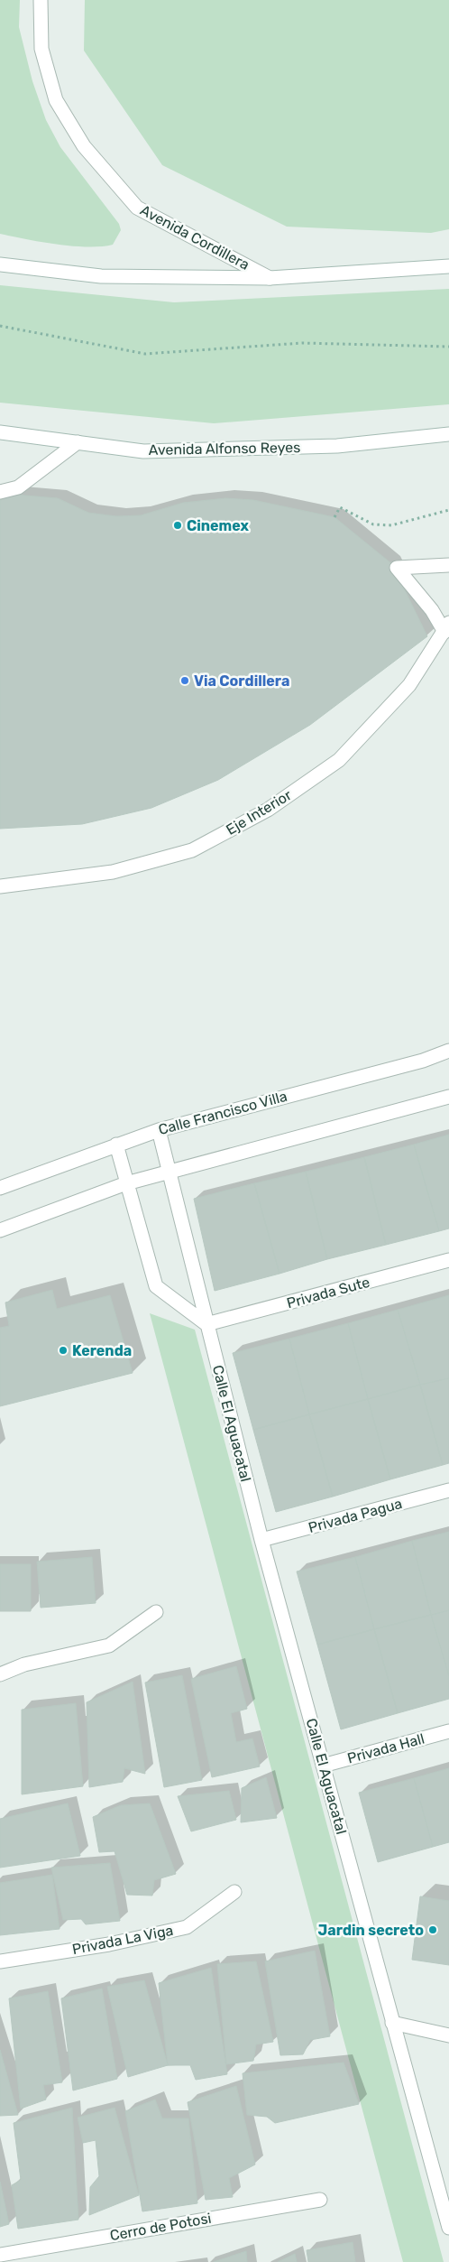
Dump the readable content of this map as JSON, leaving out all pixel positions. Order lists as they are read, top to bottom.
{
  "streets": {
    "street": [
      "Avenida Cordillera",
      "Avenida Alfonso Reyes",
      "Eje Interior",
      "Calle Francisco Villa",
      "Privada Sute",
      "Calle El Aguacatal",
      "Privada Pagua",
      "Privada Hall",
      "Privada La Viga",
      "Cerro de Potosi"
    ]
  },
  "crossings": [
    ["Calle Francisco Villa", "Calle El Aguacatal"],
    ["Privada Sute", "Calle El Aguacatal"],
    ["Calle El Aguacatal", "Privada Pagua"],
    ["Calle El Aguacatal", "Privada Hall"]
  ],
  "places": [
    "Cinemex",
    "Via Cordillera",
    "Kerenda",
    "Jardin secreto"
  ]
}
